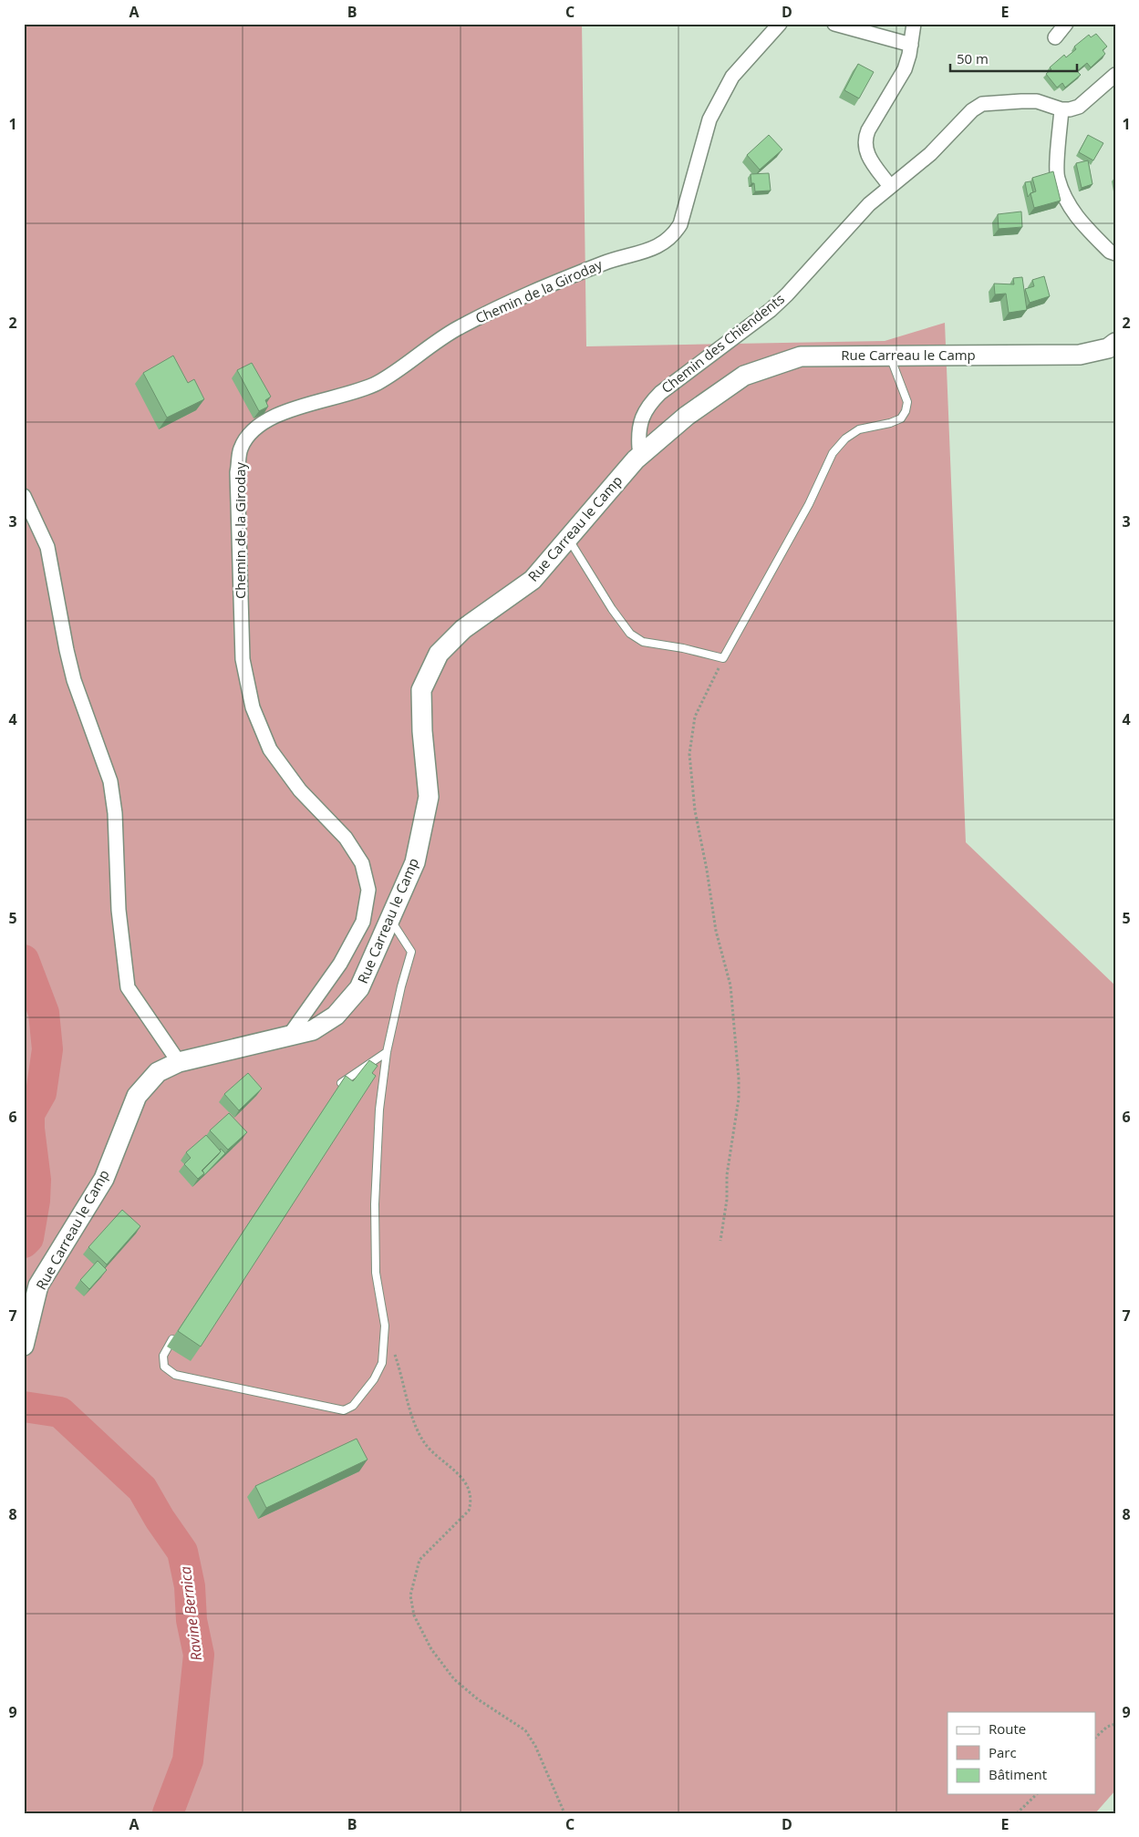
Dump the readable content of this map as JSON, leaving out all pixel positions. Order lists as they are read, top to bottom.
{
  "streets": {
    "main road": ["Rue Carreau le Camp"],
    "street": ["Chemin de la Giroday", "Chemin des Chiendents"]
  },
  "crossings": [
    ["Chemin de la Giroday", "Rue Carreau le Camp"],
    ["Chemin des Chiendents", "Rue Carreau le Camp"]
  ],
  "water": ["Ravine Bernica"],
  "legend": ["Route", "Parc", "Bâtiment"],
  "scale_bar": "50 m",
  "grid": {
    "columns": [
      "A",
      "B",
      "C",
      "D",
      "E"
    ],
    "rows": [
      "1",
      "2",
      "3",
      "4",
      "5",
      "6",
      "7",
      "8",
      "9"
    ]
  }
}
